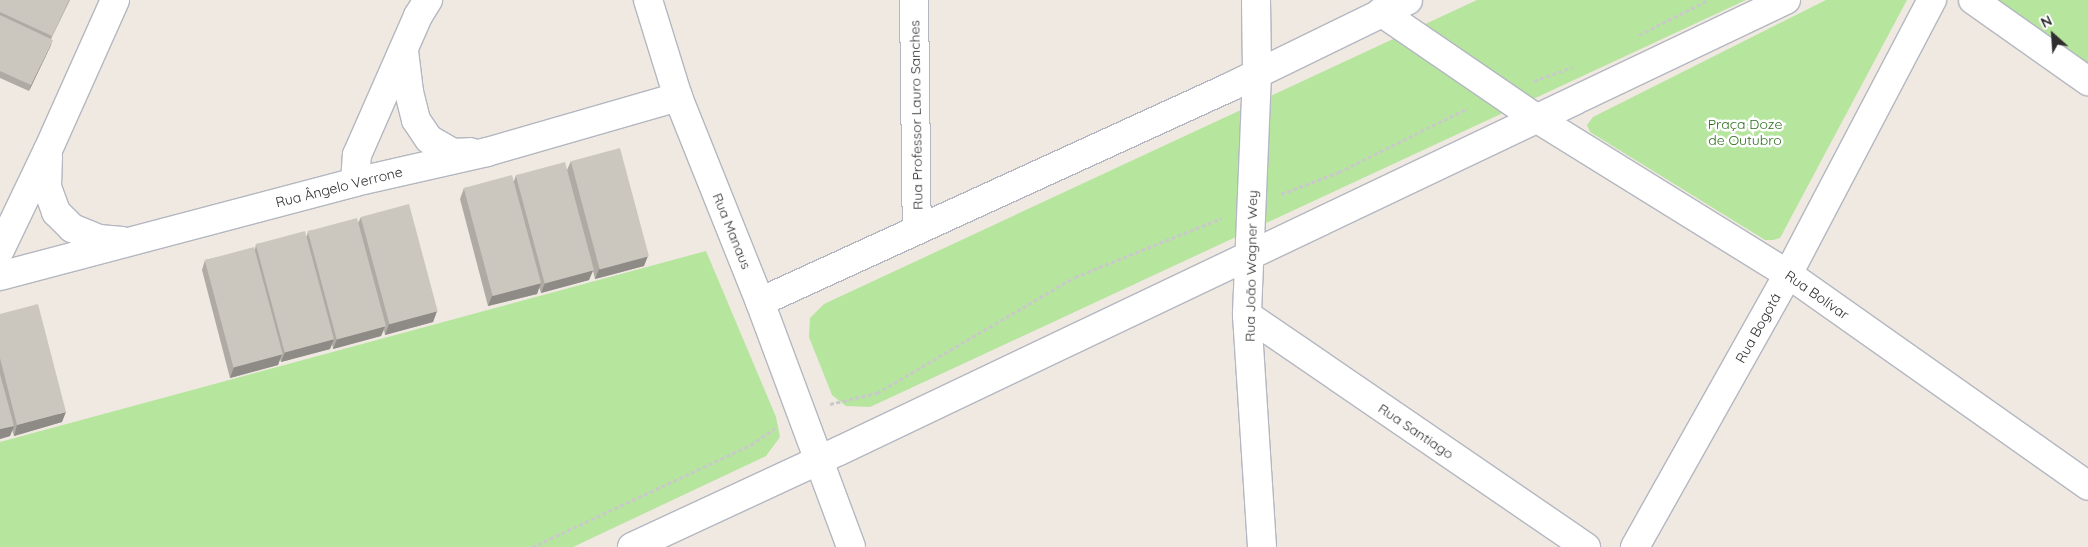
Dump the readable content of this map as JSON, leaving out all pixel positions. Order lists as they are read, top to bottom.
{
  "streets": {
    "street": [
      "Rua Professor Lauro Sanches",
      "Rua Ângelo Verrone",
      "Rua Manaus",
      "Rua João Wagner Wey",
      "Rua Bolívar",
      "Rua Bogotá",
      "Rua Santiago"
    ]
  },
  "crossings": [
    ["Rua Ângelo Verrone", "Rua Manaus"],
    ["Rua João Wagner Wey", "Rua Santiago"],
    ["Rua Bolívar", "Rua Bogotá"]
  ],
  "parks": ["Praça Doze de Outubro"],
  "north": "top left"
}
